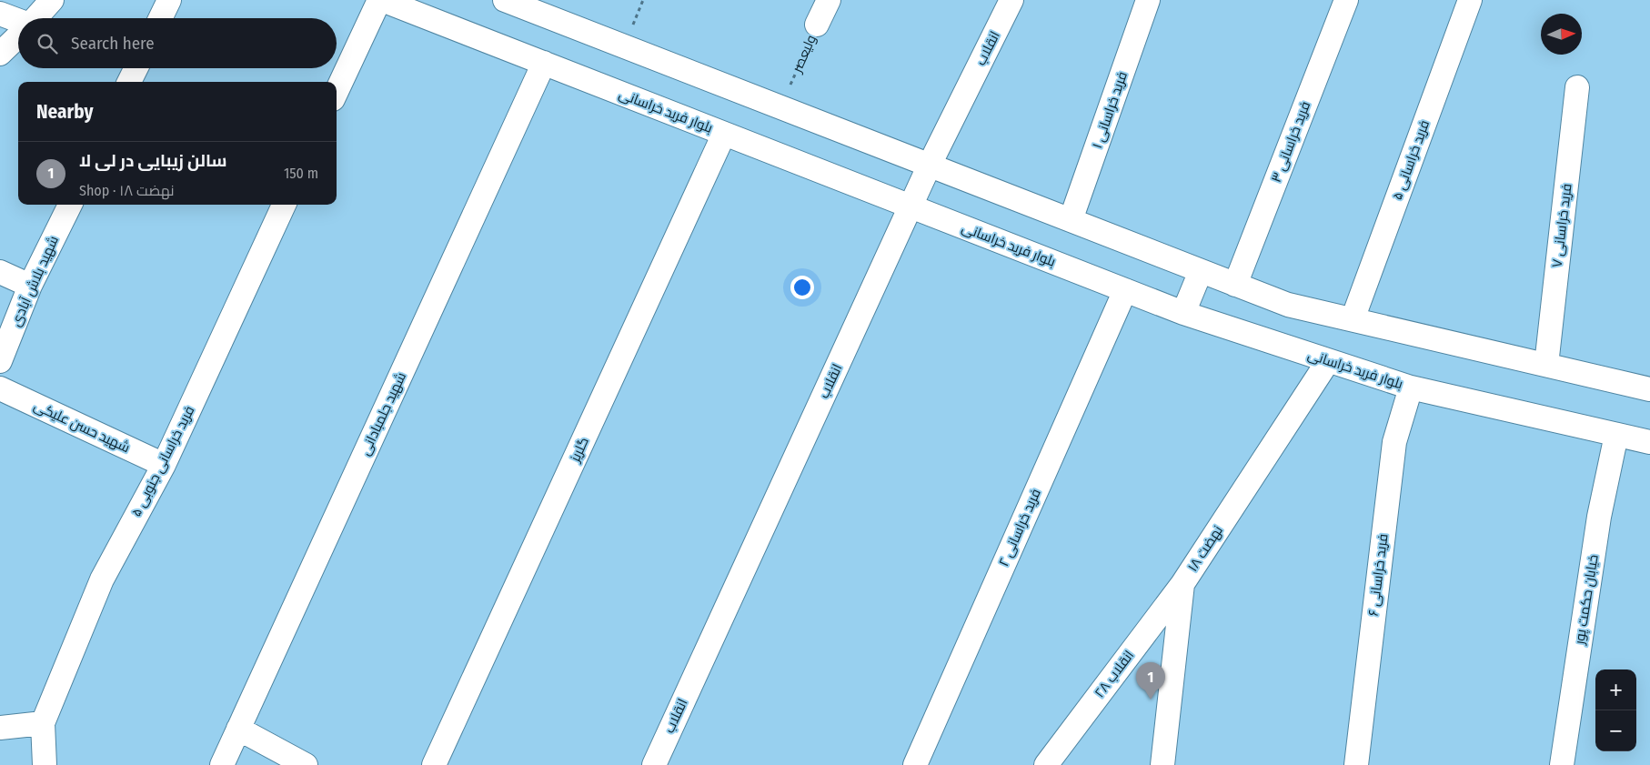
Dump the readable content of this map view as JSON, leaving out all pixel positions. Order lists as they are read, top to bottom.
{
  "streets": {
    "street": [
      "انقلاب",
      "ولیعصر",
      "فرید خراسانی ۱",
      "بلوار فرید خراسانی",
      "فرید خراسانی ۳",
      "فرید خراسانی ۵",
      "فرید خراسانی ۷",
      "شهید بلاش آبادی",
      "شهید جلمبادانی",
      "شهید حسن علیکی",
      "گلریز",
      "فرید خراسانی جنوبی ۵",
      "فرید خراسانی ۲",
      "نهضت ۱۸",
      "فرید خراسانی ۶",
      "خیابان حکمت پور",
      "انقلاب ۲۸"
    ]
  },
  "crossings": [
    ["انقلاب", "بلوار فرید خراسانی"],
    ["بلوار فرید خراسانی", "شهید جلمبادانی"],
    ["بلوار فرید خراسانی", "گلریز"],
    ["بلوار فرید خراسانی", "فرید خراسانی ۲"],
    ["بلوار فرید خراسانی", "نهضت ۱۸"],
    ["بلوار فرید خراسانی", "فرید خراسانی ۶"],
    ["بلوار فرید خراسانی", "خیابان حکمت پور"],
    ["شهید حسن علیکی", "فرید خراسانی جنوبی ۵"],
    ["نهضت ۱۸", "انقلاب ۲۸"]
  ],
  "north": "right",
  "page": {
    "search": "Search here",
    "heading": "Nearby",
    "list": [
      {
        "mark": "1",
        "name": "سالن زیبایی در لی لا",
        "note": "Shop · نهضت ۱۸",
        "value": "150 m"
      }
    ],
    "pins": "1",
    "map_buttons": ["+", "−"]
  }
}
